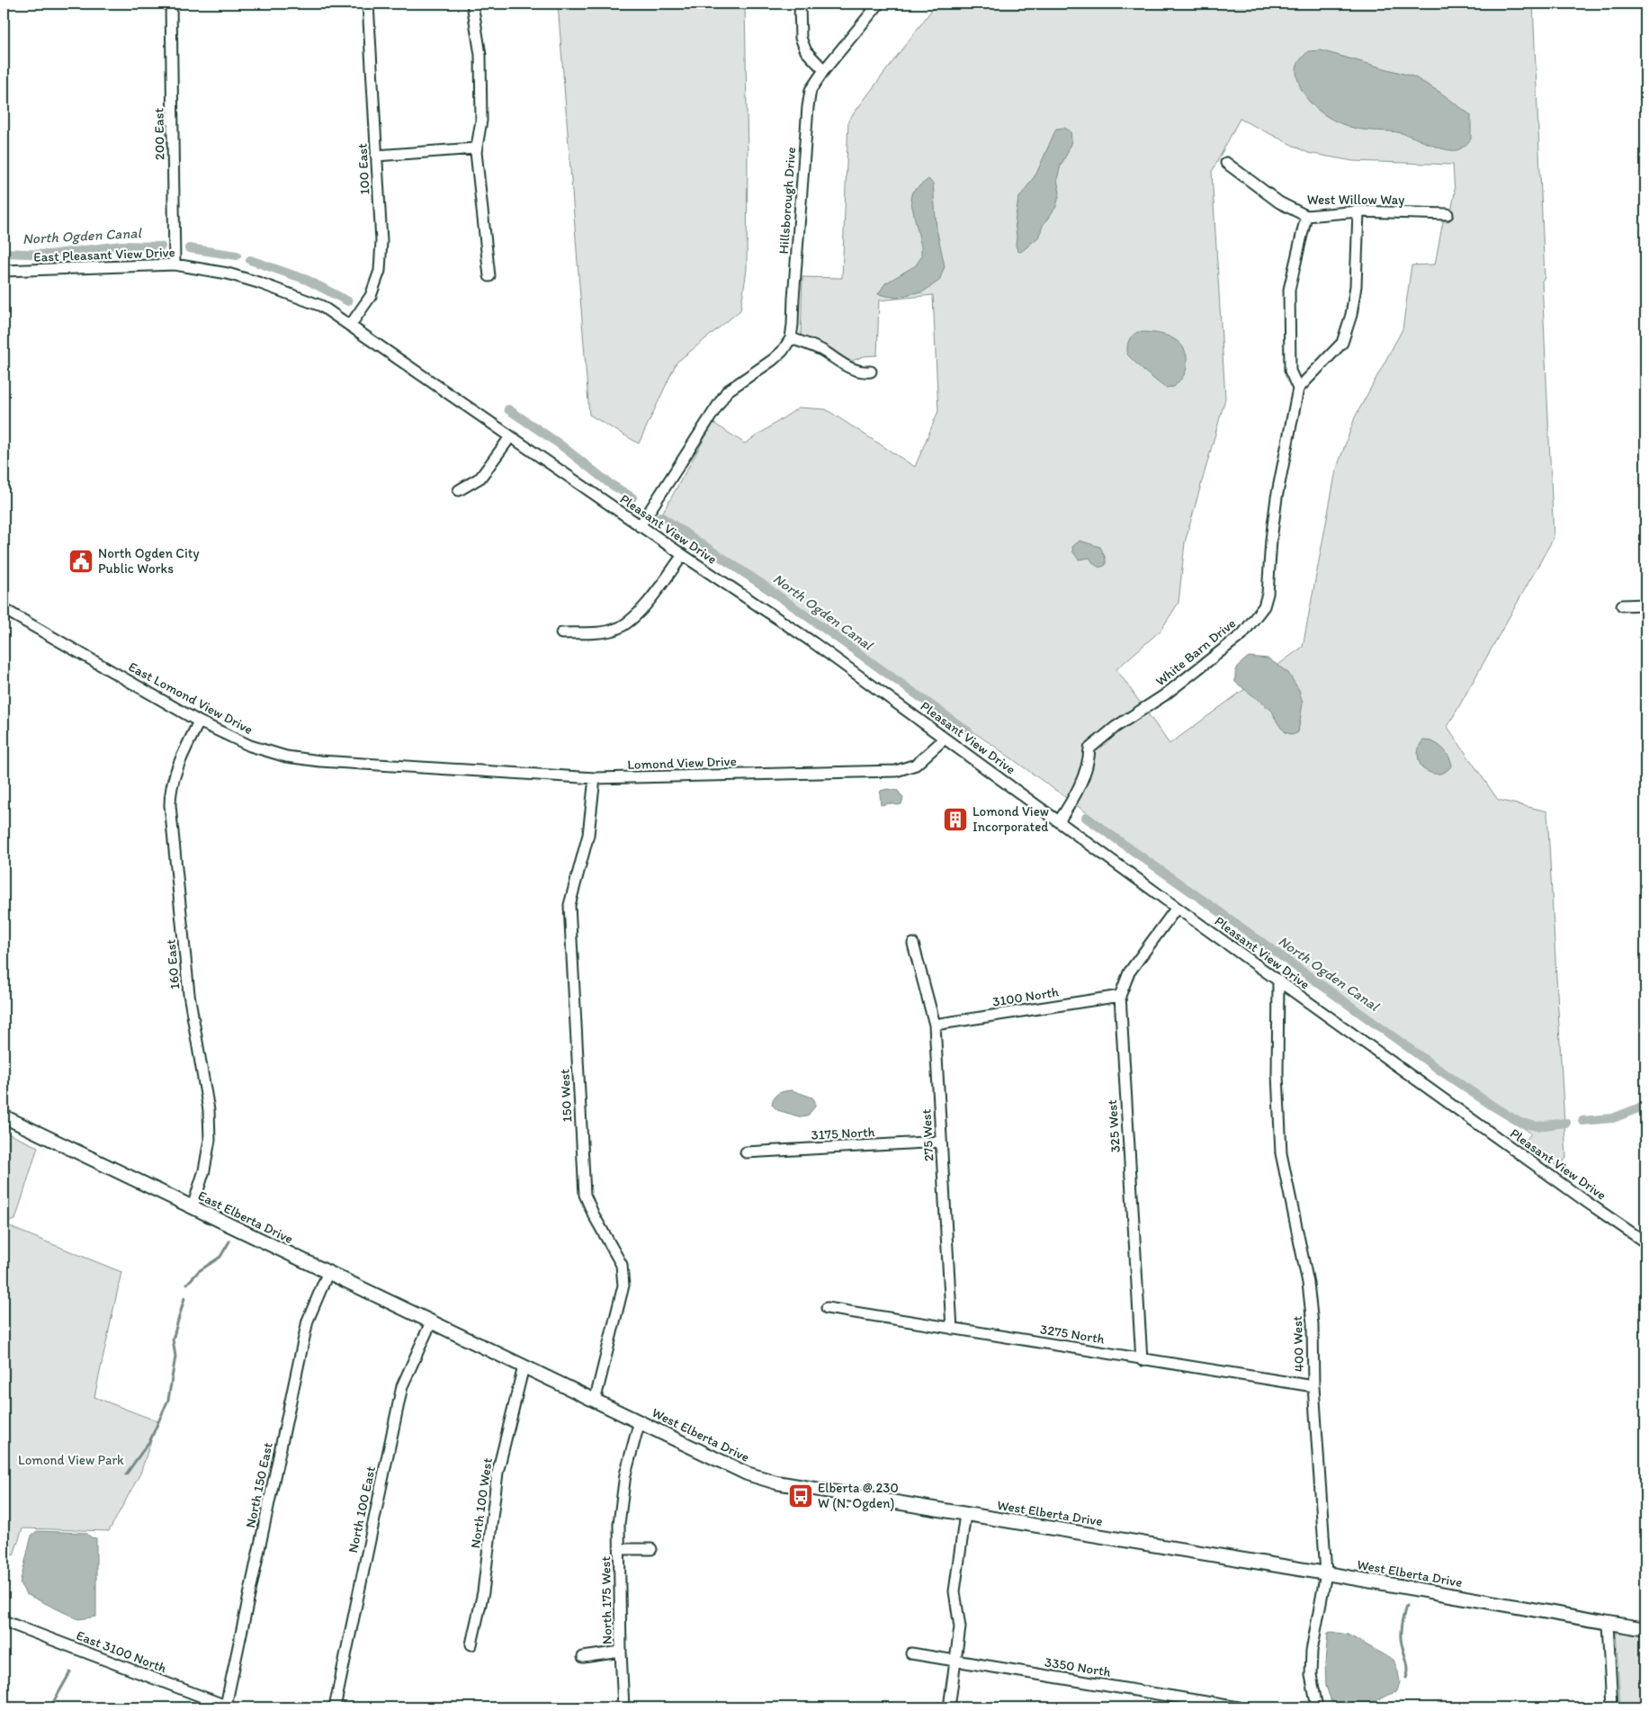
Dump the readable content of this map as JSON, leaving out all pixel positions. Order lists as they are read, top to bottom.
{
  "streets": {
    "main road": ["East Elberta Drive", "West Elberta Drive"],
    "street": [
      "200 East",
      "100 East",
      "West Willow Way",
      "Hillsborough Drive",
      "East Pleasant View Drive",
      "Pleasant View Drive",
      "White Barn Drive",
      "East Lomond View Drive",
      "Lomond View Drive",
      "160 East",
      "3100 North",
      "150 West",
      "325 West",
      "3175 North",
      "275 West",
      "3275 North",
      "400 West",
      "North 150 East",
      "North 100 West",
      "North 100 East",
      "North 175 West",
      "East 3100 North",
      "3350 North"
    ]
  },
  "crossings": [
    ["200 East", "East Pleasant View Drive"],
    ["100 East", "Pleasant View Drive"],
    ["East Pleasant View Drive", "Pleasant View Drive"],
    ["Pleasant View Drive", "White Barn Drive"],
    ["Pleasant View Drive", "Lomond View Drive"],
    ["Pleasant View Drive", "325 West"],
    ["Pleasant View Drive", "400 West"],
    ["East Lomond View Drive", "Lomond View Drive"],
    ["East Lomond View Drive", "160 East"],
    ["Lomond View Drive", "150 West"],
    ["160 East", "East Elberta Drive"],
    ["3100 North", "325 West"],
    ["3100 North", "275 West"],
    ["150 West", "West Elberta Drive"],
    ["325 West", "3275 North"],
    ["3175 North", "275 West"],
    ["275 West", "3275 North"],
    ["East Elberta Drive", "West Elberta Drive"],
    ["East Elberta Drive", "North 150 East"],
    ["East Elberta Drive", "North 100 East"],
    ["3275 North", "400 West"],
    ["400 West", "West Elberta Drive"],
    ["West Elberta Drive", "North 100 West"],
    ["West Elberta Drive", "North 175 West"],
    ["North 150 East", "East 3100 North"]
  ],
  "water": ["North Ogden Canal"],
  "parks": ["Lomond View Park"],
  "places": {
    "public building": ["North Ogden City Public Works"],
    "building": ["Lomond View Incorporated"],
    "bus stop": ["Elberta @ 230 W (N. Ogden)"]
  }
}
